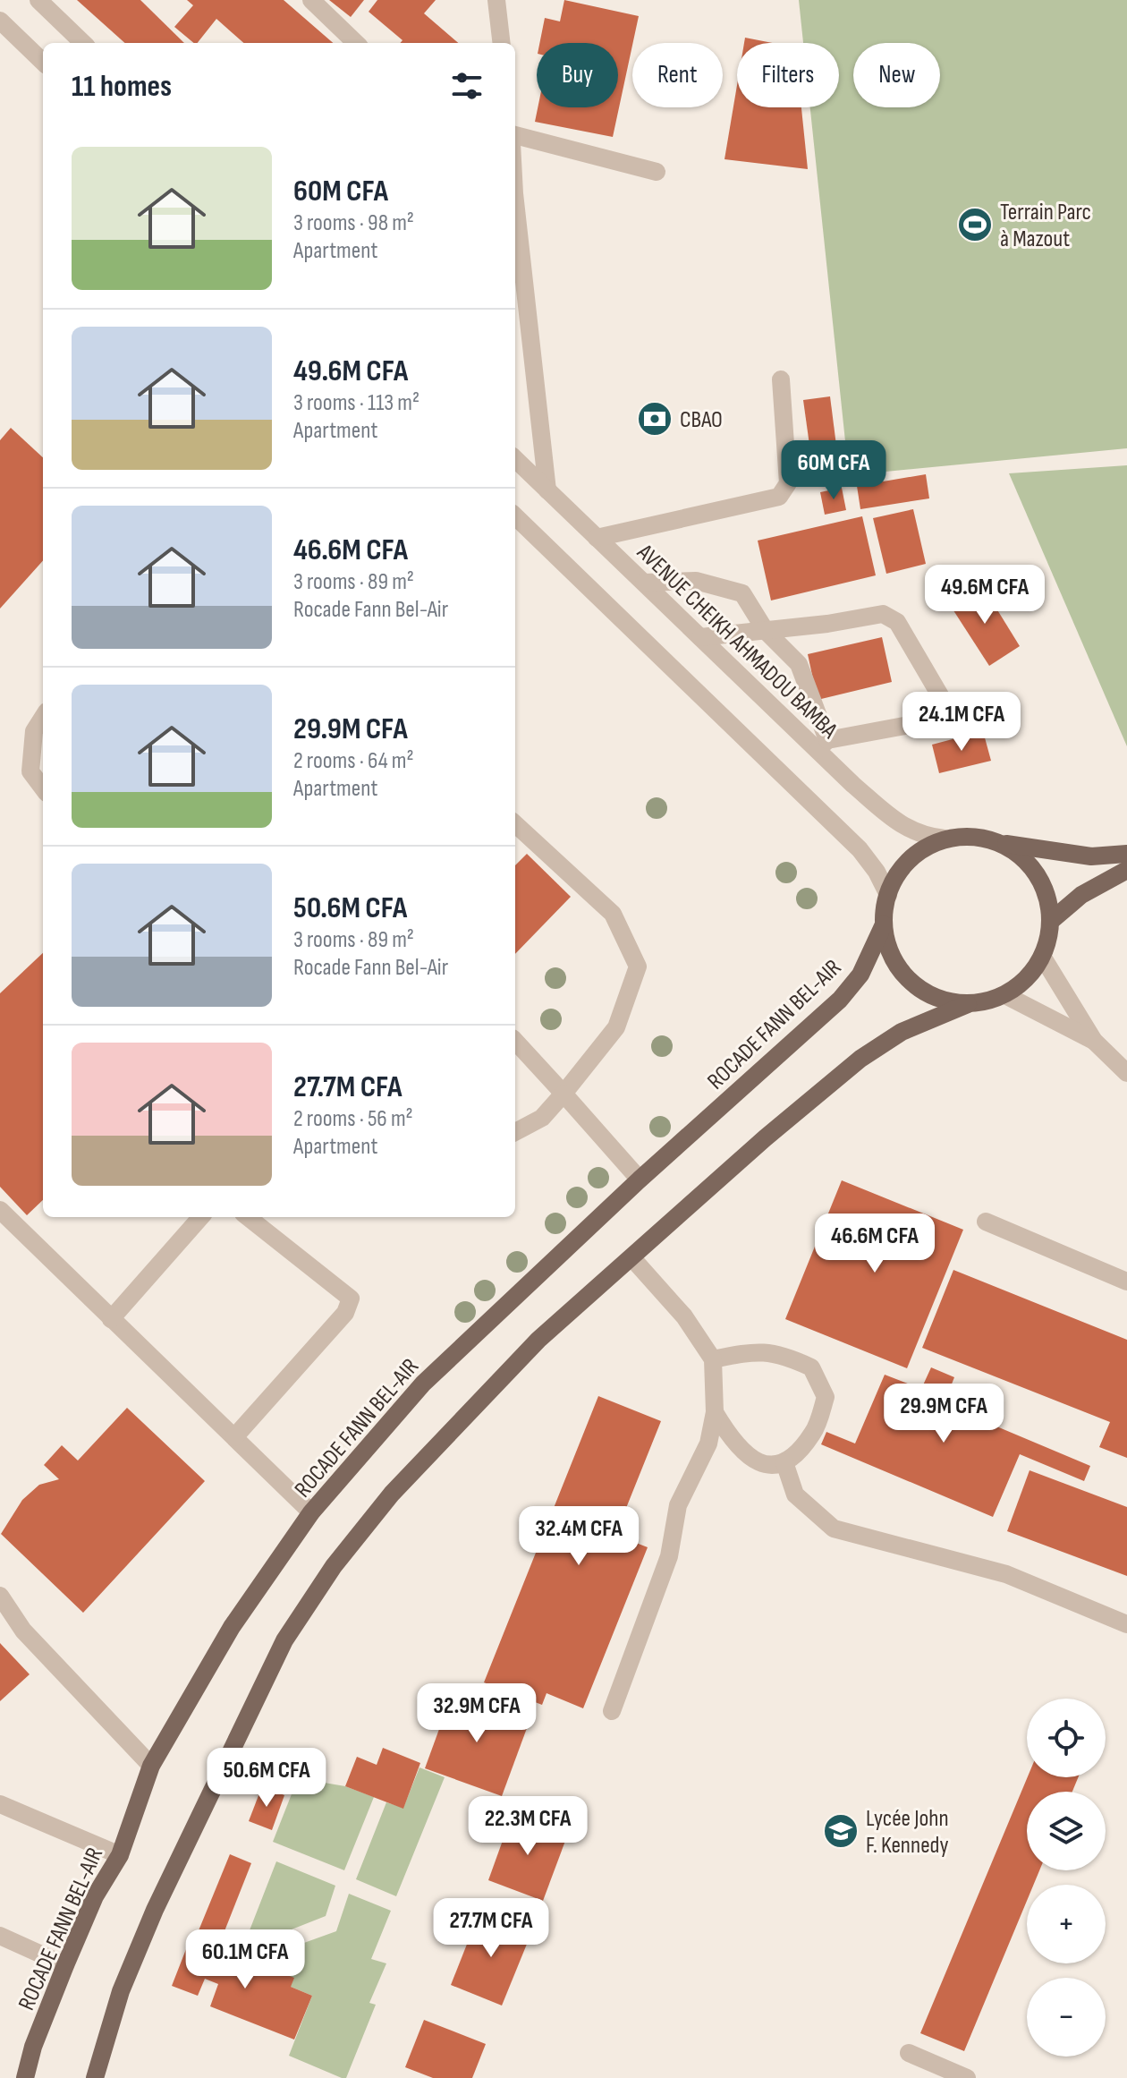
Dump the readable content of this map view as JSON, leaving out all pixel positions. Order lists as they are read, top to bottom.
{
  "streets": {
    "main road": ["ROCADE FANN BEL-AIR"],
    "street": ["AVENUE CHEIKH AHMADOU BAMBA"]
  },
  "crossings": [
    ["AVENUE CHEIKH AHMADOU BAMBA", "ROCADE FANN BEL-AIR"]
  ],
  "places": {
    "sports": ["Terrain Parc à Mazout"],
    "bank": ["CBAO"],
    "school or university": ["Lycée John F. Kennedy"]
  },
  "page": {
    "chip": [
      "Buy",
      "Rent",
      "Filters",
      "New"
    ],
    "heading": "11 homes",
    "list": [
      {
        "name": "60M CFA",
        "note": "3 rooms · 98 m² · Apartment"
      },
      {
        "name": "49.6M CFA",
        "note": "3 rooms · 113 m² · Apartment"
      },
      {
        "name": "46.6M CFA",
        "note": "3 rooms · 89 m² · Rocade Fann Bel-Air"
      },
      {
        "name": "29.9M CFA",
        "note": "2 rooms · 64 m² · Apartment"
      },
      {
        "name": "50.6M CFA",
        "note": "3 rooms · 89 m² · Rocade Fann Bel-Air"
      },
      {
        "name": "27.7M CFA",
        "note": "2 rooms · 56 m² · Apartment"
      }
    ],
    "price": [
      "60M CFA",
      "49.6M CFA",
      "24.1M CFA",
      "46.6M CFA",
      "29.9M CFA",
      "32.4M CFA",
      "32.9M CFA",
      "50.6M CFA",
      "22.3M CFA",
      "27.7M CFA",
      "60.1M CFA"
    ],
    "map_buttons": ["+", "−"]
  }
}
